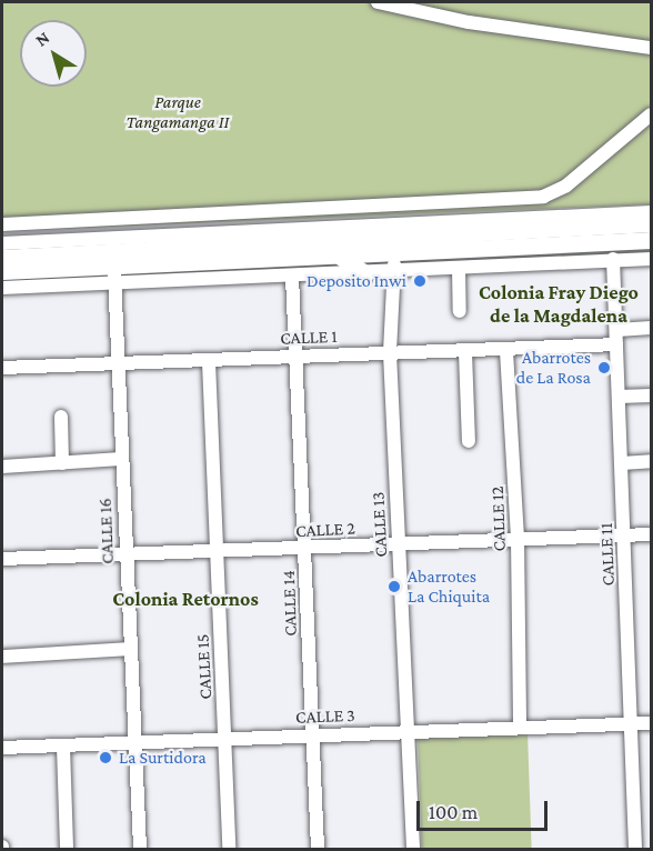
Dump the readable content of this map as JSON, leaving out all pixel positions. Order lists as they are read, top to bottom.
{
  "streets": {
    "street": [
      "CALLE 1",
      "CALLE 12",
      "CALLE 13",
      "CALLE 2",
      "CALLE 16",
      "CALLE 11",
      "CALLE 14",
      "CALLE 15",
      "CALLE 3"
    ]
  },
  "crossings": [
    ["CALLE 1", "CALLE 12"],
    ["CALLE 1", "CALLE 13"],
    ["CALLE 1", "CALLE 16"],
    ["CALLE 1", "CALLE 11"],
    ["CALLE 1", "CALLE 14"],
    ["CALLE 1", "CALLE 15"],
    ["CALLE 12", "CALLE 2"],
    ["CALLE 12", "CALLE 3"],
    ["CALLE 13", "CALLE 2"],
    ["CALLE 13", "CALLE 3"],
    ["CALLE 2", "CALLE 16"],
    ["CALLE 2", "CALLE 11"],
    ["CALLE 2", "CALLE 14"],
    ["CALLE 2", "CALLE 15"],
    ["CALLE 16", "CALLE 3"],
    ["CALLE 11", "CALLE 3"],
    ["CALLE 14", "CALLE 3"],
    ["CALLE 15", "CALLE 3"]
  ],
  "districts": ["Colonia Fray Diego de la Magdalena", "Colonia Retornos"],
  "parks": ["Parque Tangamanga II"],
  "places": [
    "Deposito Inwi",
    "Abarrotes de La Rosa",
    "Abarrotes La Chiquita",
    "La Surtidora"
  ],
  "scale_bar": "100 m",
  "north": "top left"
}
